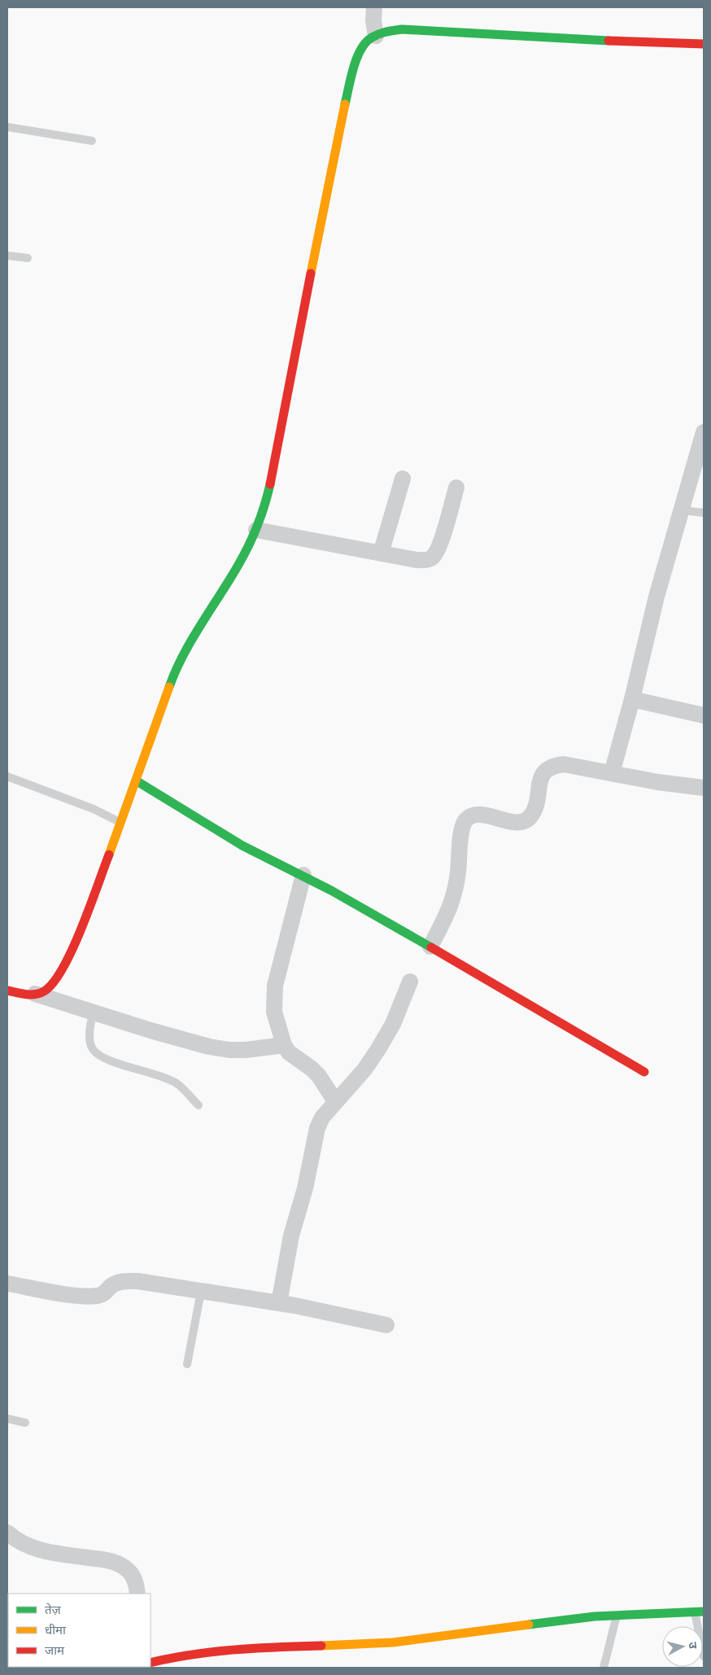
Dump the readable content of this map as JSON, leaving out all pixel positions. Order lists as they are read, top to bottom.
{
  "legend": ["तेज़", "धीमा", "जाम"],
  "north": "right"
}
